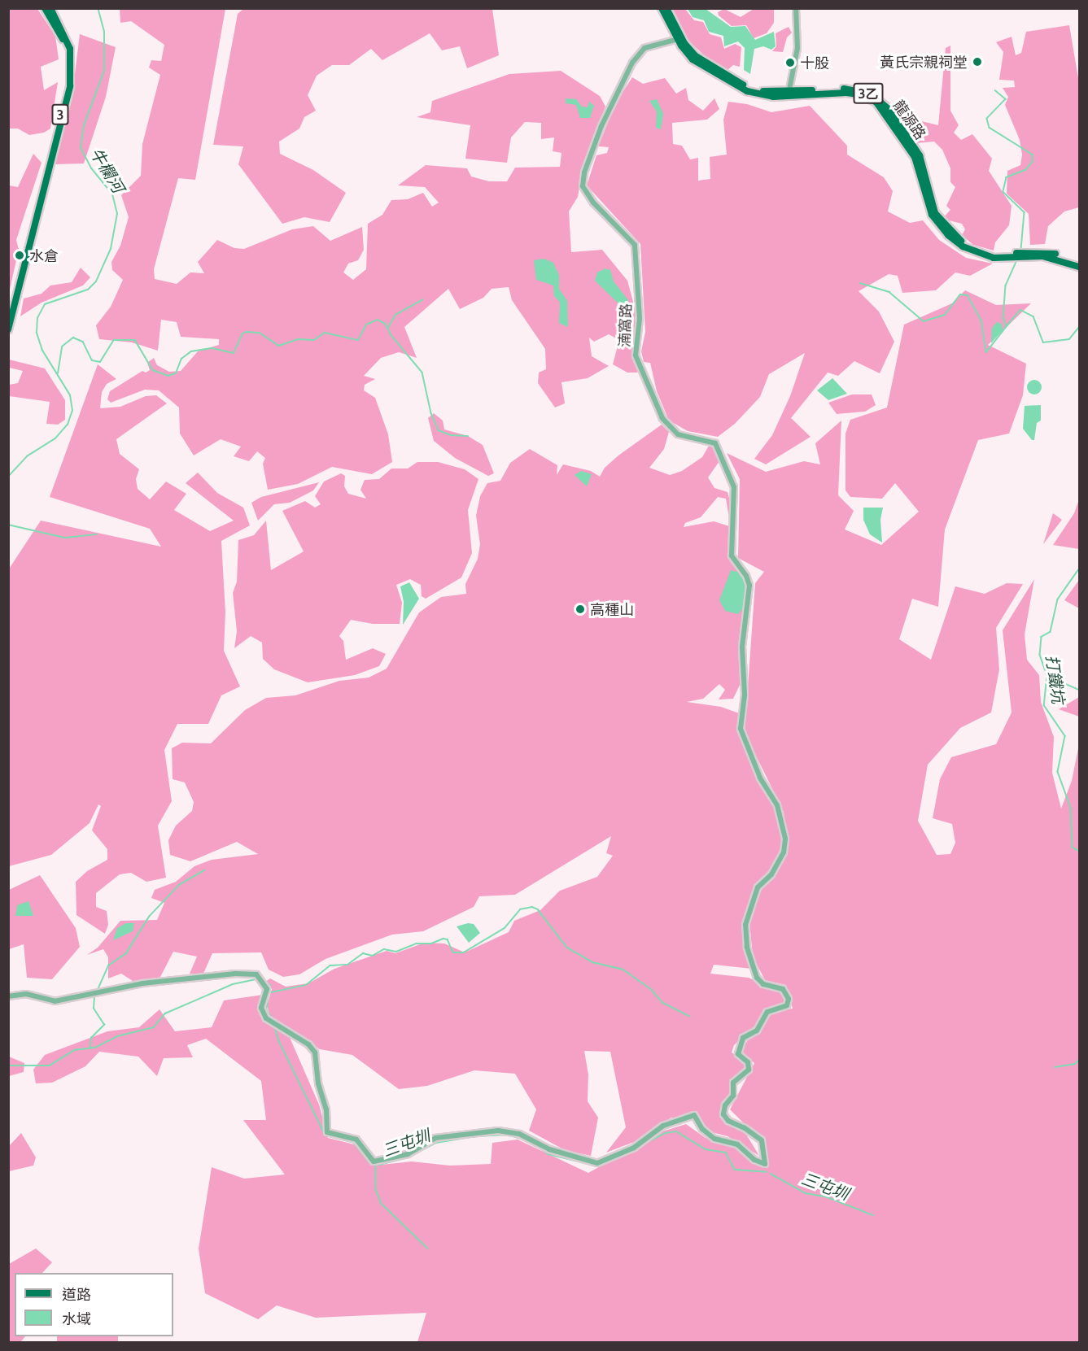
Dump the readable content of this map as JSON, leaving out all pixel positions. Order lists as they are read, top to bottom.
{
  "streets": {
    "main road": ["3乙", "3"],
    "street": ["湳窩路"]
  },
  "crossings": [
    ["3乙", "湳窩路"]
  ],
  "water": ["牛欄河", "打鐵坑", "三屯圳"],
  "places": [
    "黃氏宗親祠堂",
    "十股",
    "水倉",
    "高種山"
  ],
  "legend": ["道路", "水域"]
}
